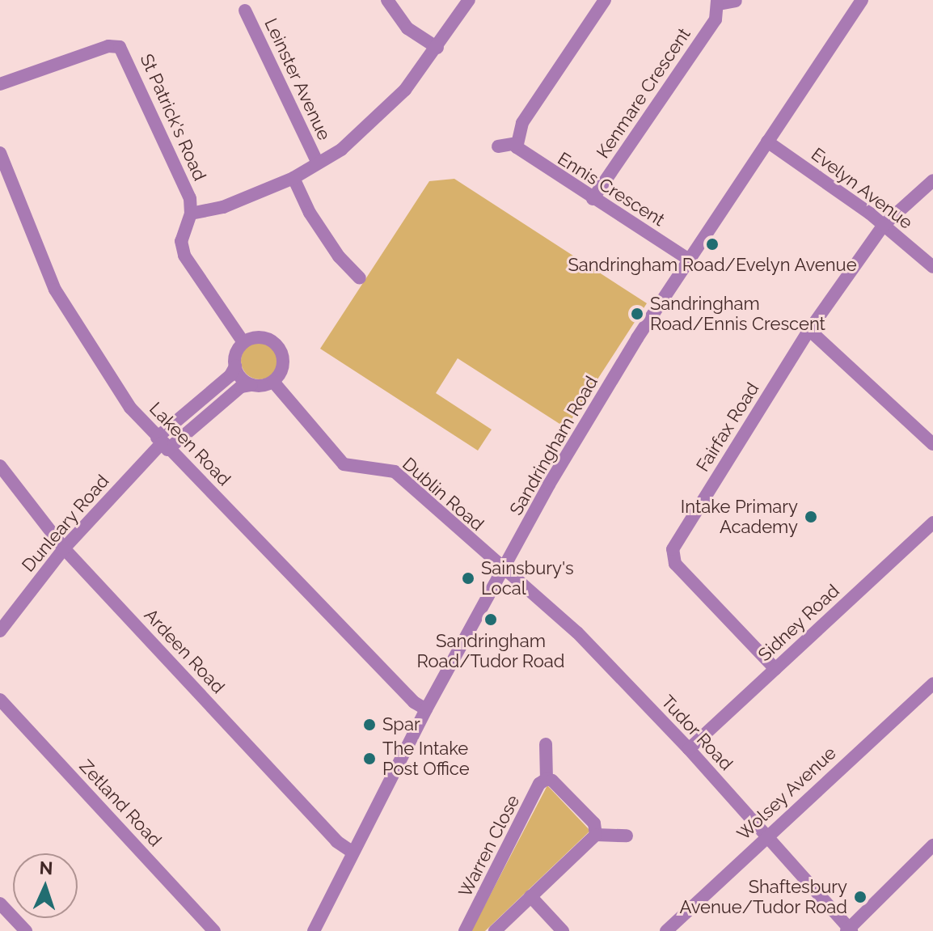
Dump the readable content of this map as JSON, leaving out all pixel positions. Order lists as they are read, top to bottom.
{
  "streets": {
    "street": [
      "Leinster Avenue",
      "Kenmare Crescent",
      "St Patrick's Road",
      "Evelyn Avenue",
      "Ennis Crescent",
      "Fairfax Road",
      "Lakeen Road",
      "Sandringham Road",
      "Dublin Road",
      "Dunleary Road",
      "Sidney Road",
      "Ardeen Road",
      "Tudor Road",
      "Wolsey Avenue",
      "Zetland Road",
      "Warren Close"
    ]
  },
  "crossings": [
    ["Kenmare Crescent", "Ennis Crescent"],
    ["Evelyn Avenue", "Fairfax Road"],
    ["Evelyn Avenue", "Sandringham Road"],
    ["Ennis Crescent", "Sandringham Road"],
    ["Fairfax Road", "Sidney Road"],
    ["Lakeen Road", "Sandringham Road"],
    ["Lakeen Road", "Dunleary Road"],
    ["Sandringham Road", "Dublin Road"],
    ["Sandringham Road", "Ardeen Road"],
    ["Sandringham Road", "Tudor Road"],
    ["Dublin Road", "Dunleary Road"],
    ["Dublin Road", "Tudor Road"],
    ["Dunleary Road", "Ardeen Road"],
    ["Sidney Road", "Tudor Road"],
    ["Tudor Road", "Wolsey Avenue"]
  ],
  "places": [
    "Sandringham Road/Evelyn Avenue",
    "Sandringham Road/Ennis Crescent",
    "Intake Primary Academy",
    "Sainsbury's Local",
    "Sandringham Road/Tudor Road",
    "Spar",
    "The Intake Post Office",
    "Shaftesbury Avenue/Tudor Road"
  ],
  "north": "top"
}
